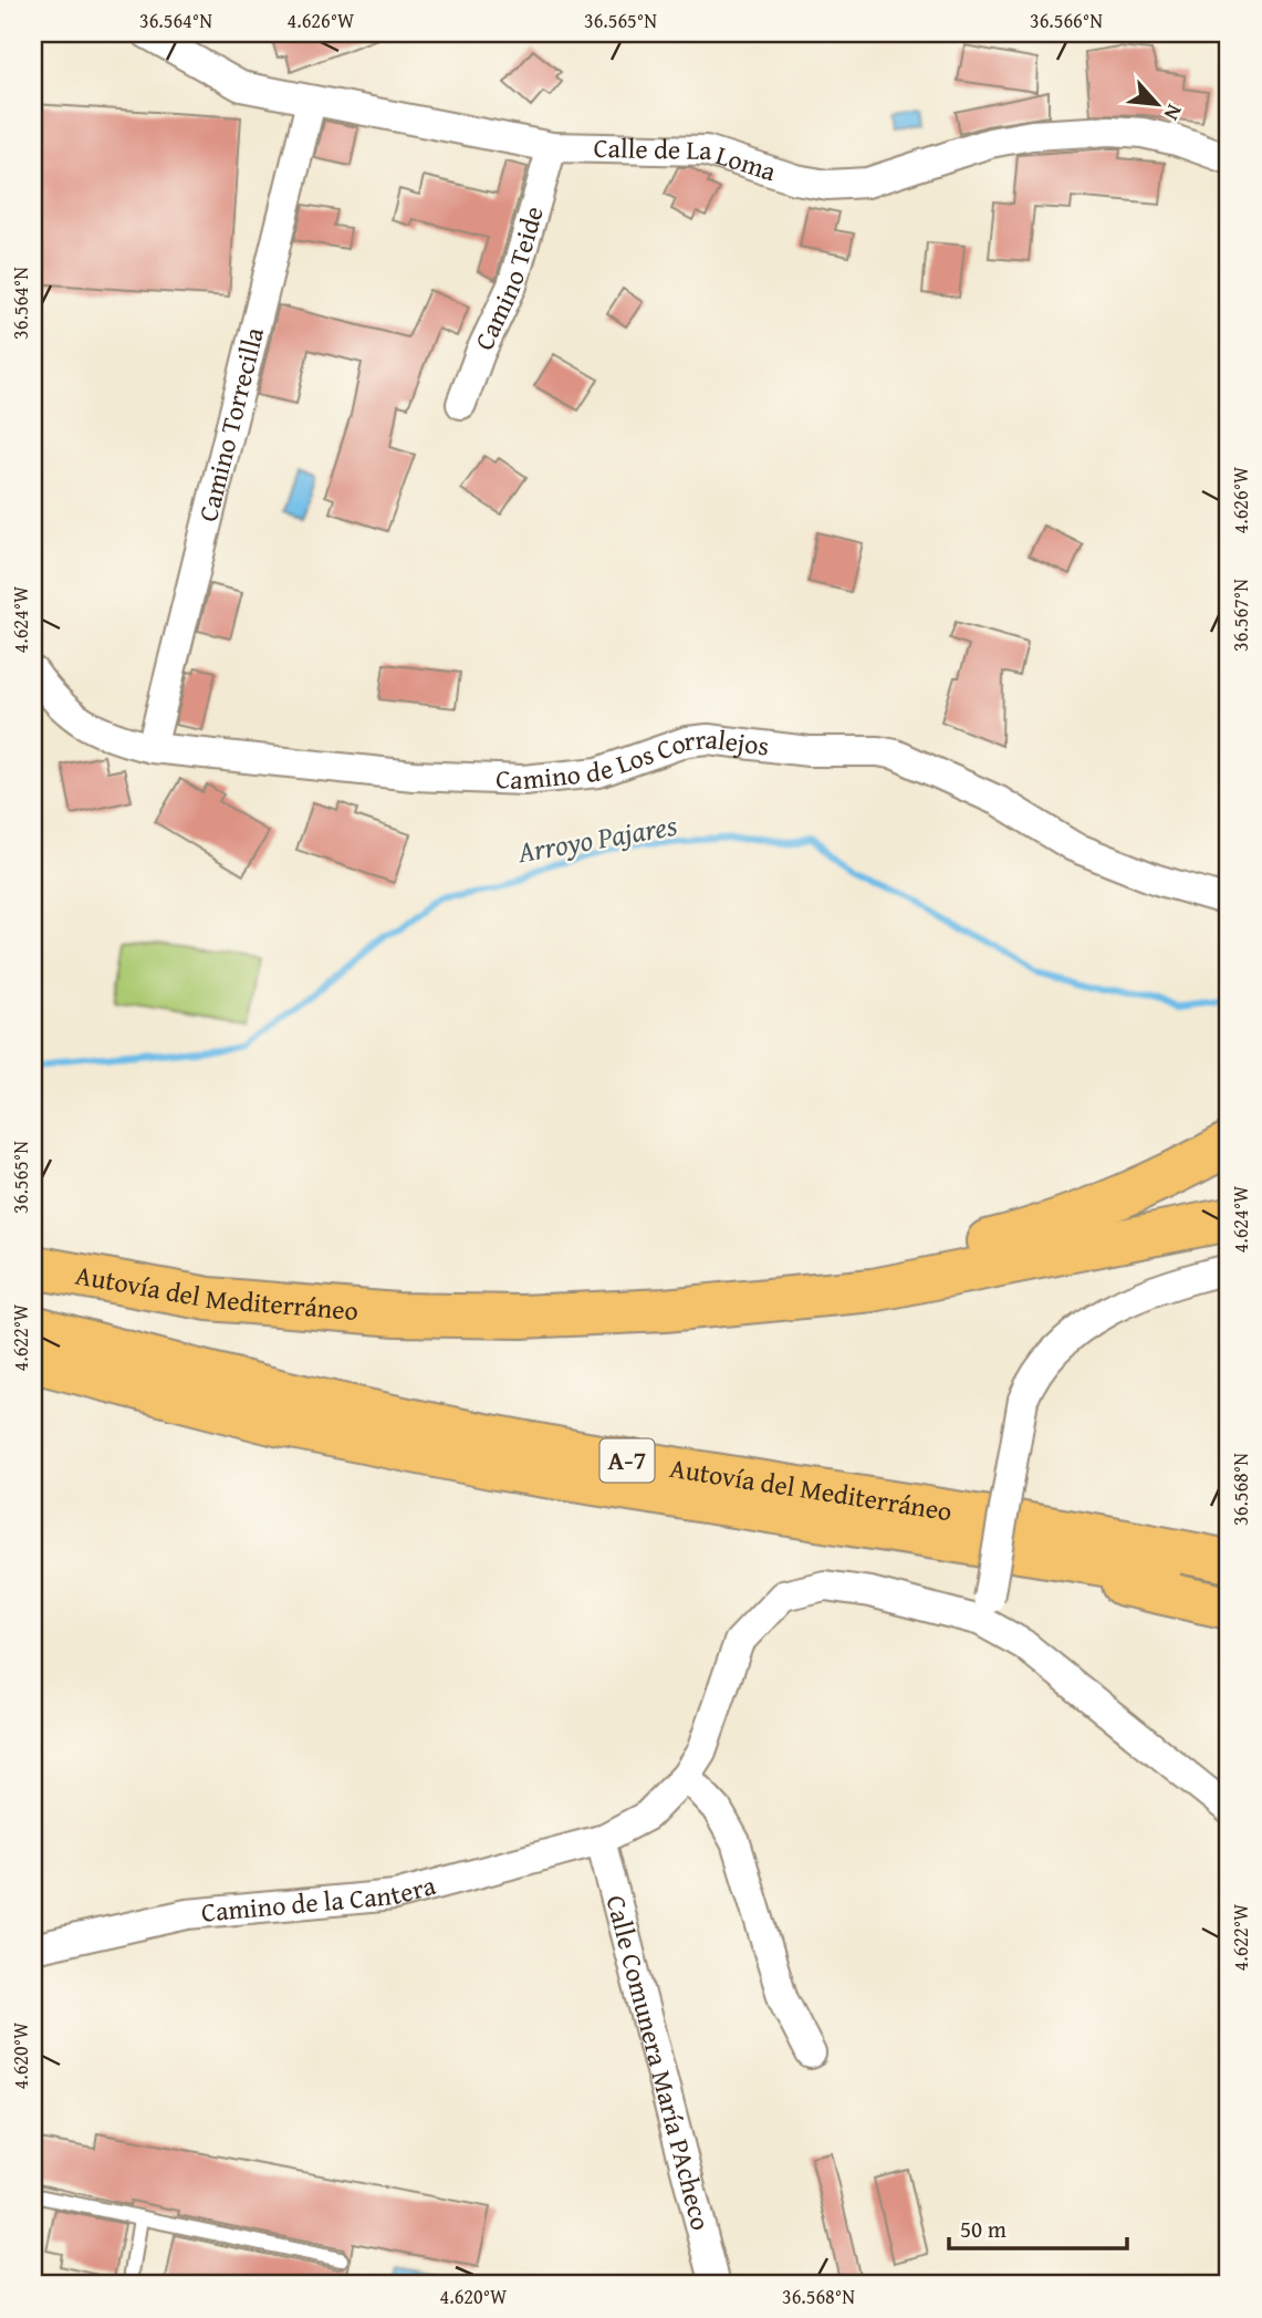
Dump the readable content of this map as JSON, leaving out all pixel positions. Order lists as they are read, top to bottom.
{
  "streets": {
    "highway": ["Autovía del Mediterráneo", "A-7"],
    "street": [
      "Calle de La Loma",
      "Camino Teide",
      "Camino Torrecilla",
      "Camino de Los Corralejos",
      "Camino de la Cantera",
      "Calle Comunera María PAcheco"
    ]
  },
  "crossings": [
    ["Calle de La Loma", "Camino Teide"],
    ["Calle de La Loma", "Camino Torrecilla"],
    ["Camino Torrecilla", "Camino de Los Corralejos"],
    ["Camino de la Cantera", "Calle Comunera María PAcheco"]
  ],
  "water": ["Arroyo Pajares"],
  "scale_bar": "50 m",
  "north": "bottom right",
  "coordinates": [
    "36.564°N",
    "4.626°W",
    "36.565°N",
    "36.566°N",
    "36.567°N",
    "4.624°W",
    "4.622°W",
    "36.568°N",
    "4.620°W"
  ]
}
